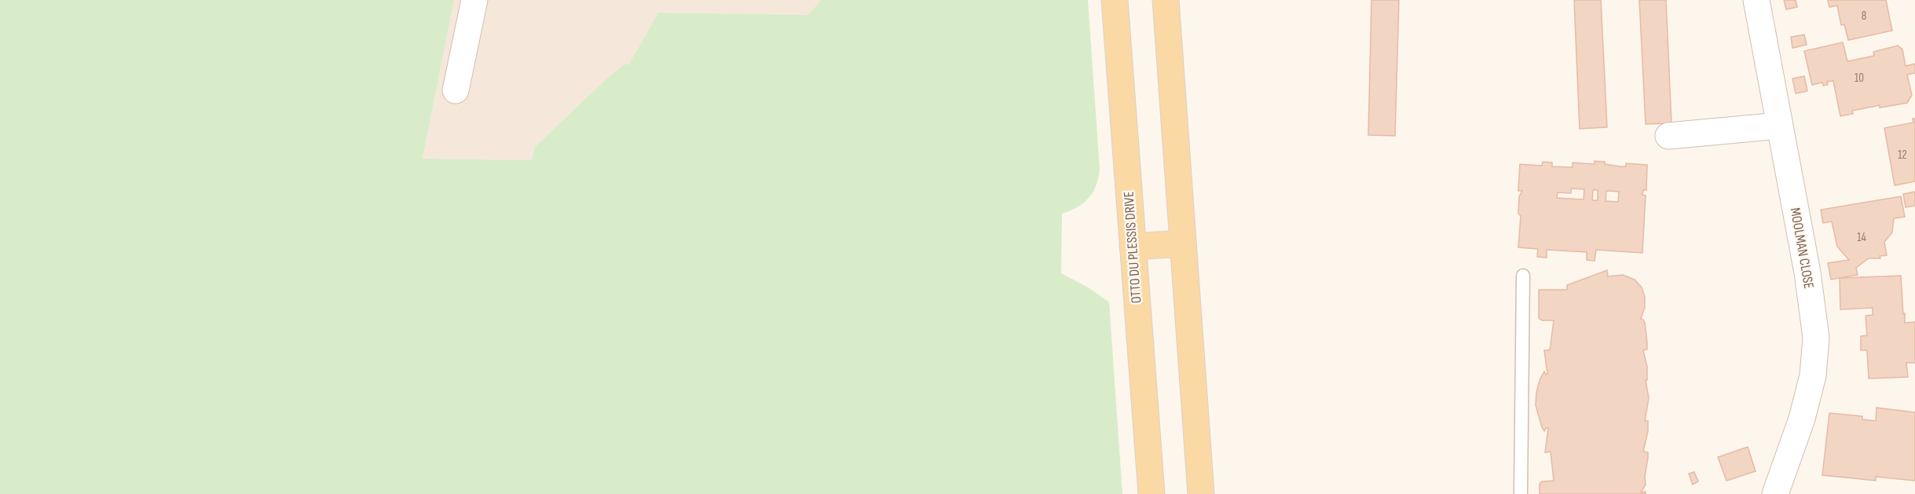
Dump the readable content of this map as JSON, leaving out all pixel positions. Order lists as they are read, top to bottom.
{
  "streets": {
    "main road": ["OTTO DU PLESSIS DRIVE"],
    "street": ["MOOLMAN CLOSE"]
  },
  "house_numbers": [
    "8",
    "10",
    "12",
    "14"
  ]
}
